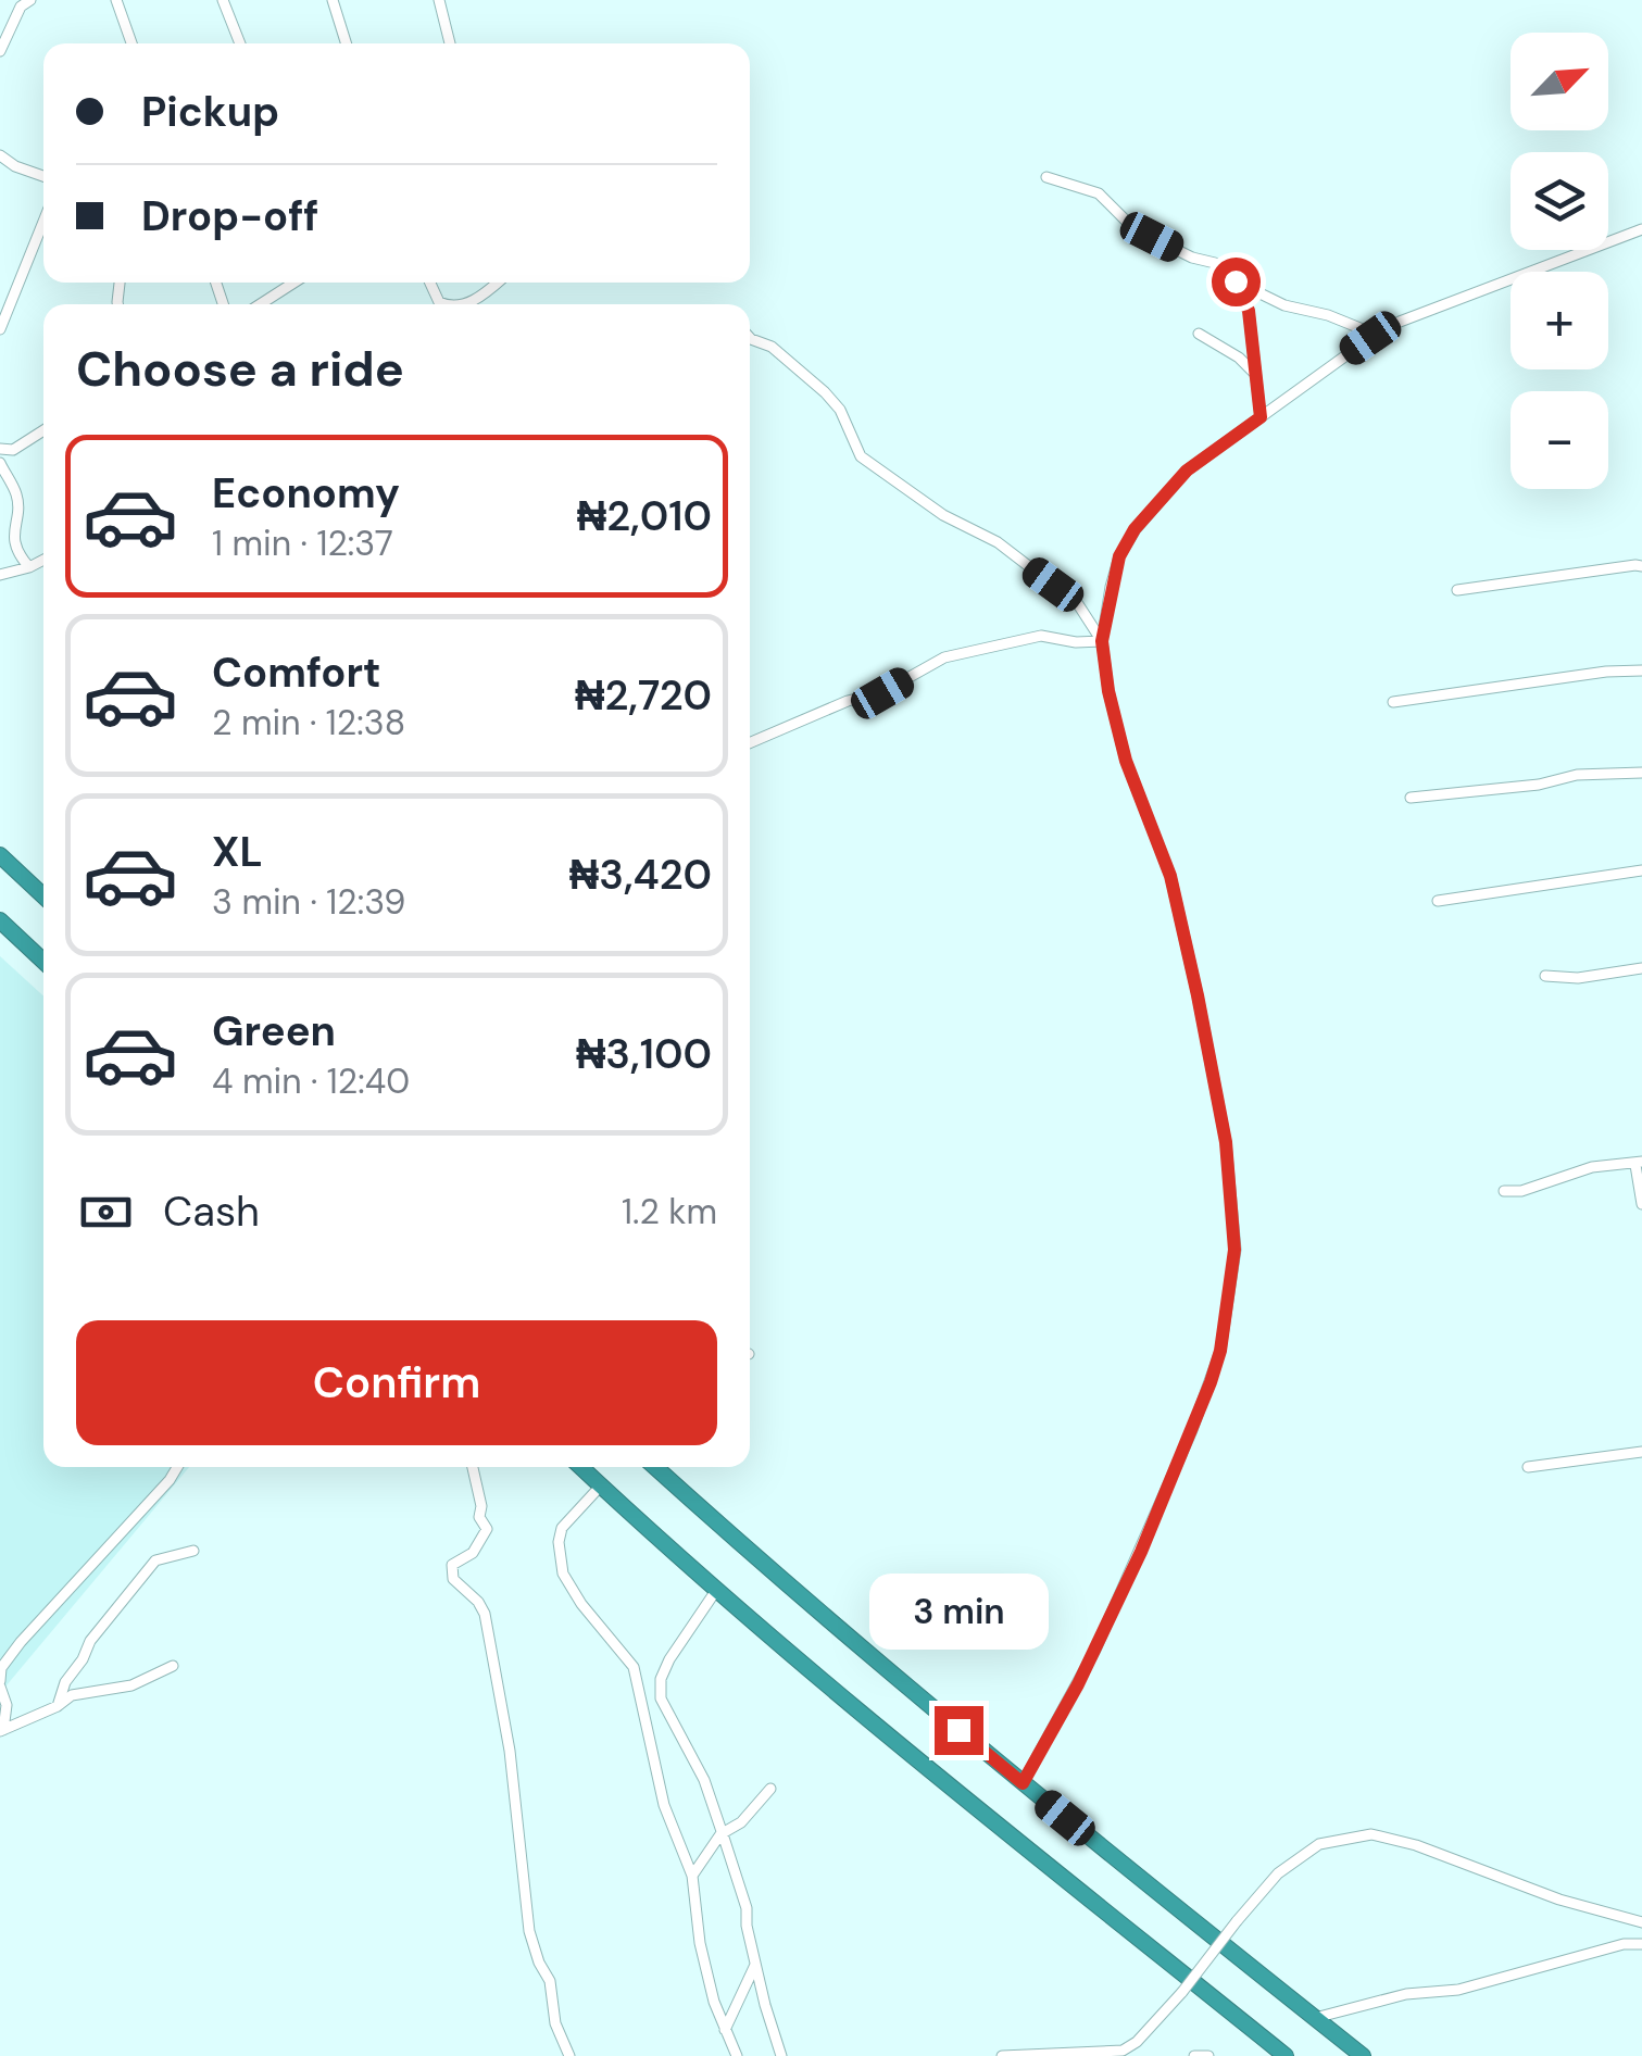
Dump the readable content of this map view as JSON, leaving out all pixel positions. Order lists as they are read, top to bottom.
{
  "north": "top right",
  "page": {
    "map_buttons": ["+", "−"],
    "banner": ["Pickup", "Drop-off"],
    "heading": "Choose a ride",
    "list": [
      {
        "name": "Economy",
        "note": "1 min · 12:37",
        "value": "₦2,010"
      },
      {
        "name": "Comfort",
        "note": "2 min · 12:38",
        "value": "₦2,720"
      },
      {
        "name": "XL",
        "note": "3 min · 12:39",
        "value": "₦3,420"
      },
      {
        "name": "Green",
        "note": "4 min · 12:40",
        "value": "₦3,100"
      }
    ],
    "pay": ["Cash", "1.2 km"],
    "buttons": "Confirm",
    "bubble": "3 min"
  }
}
